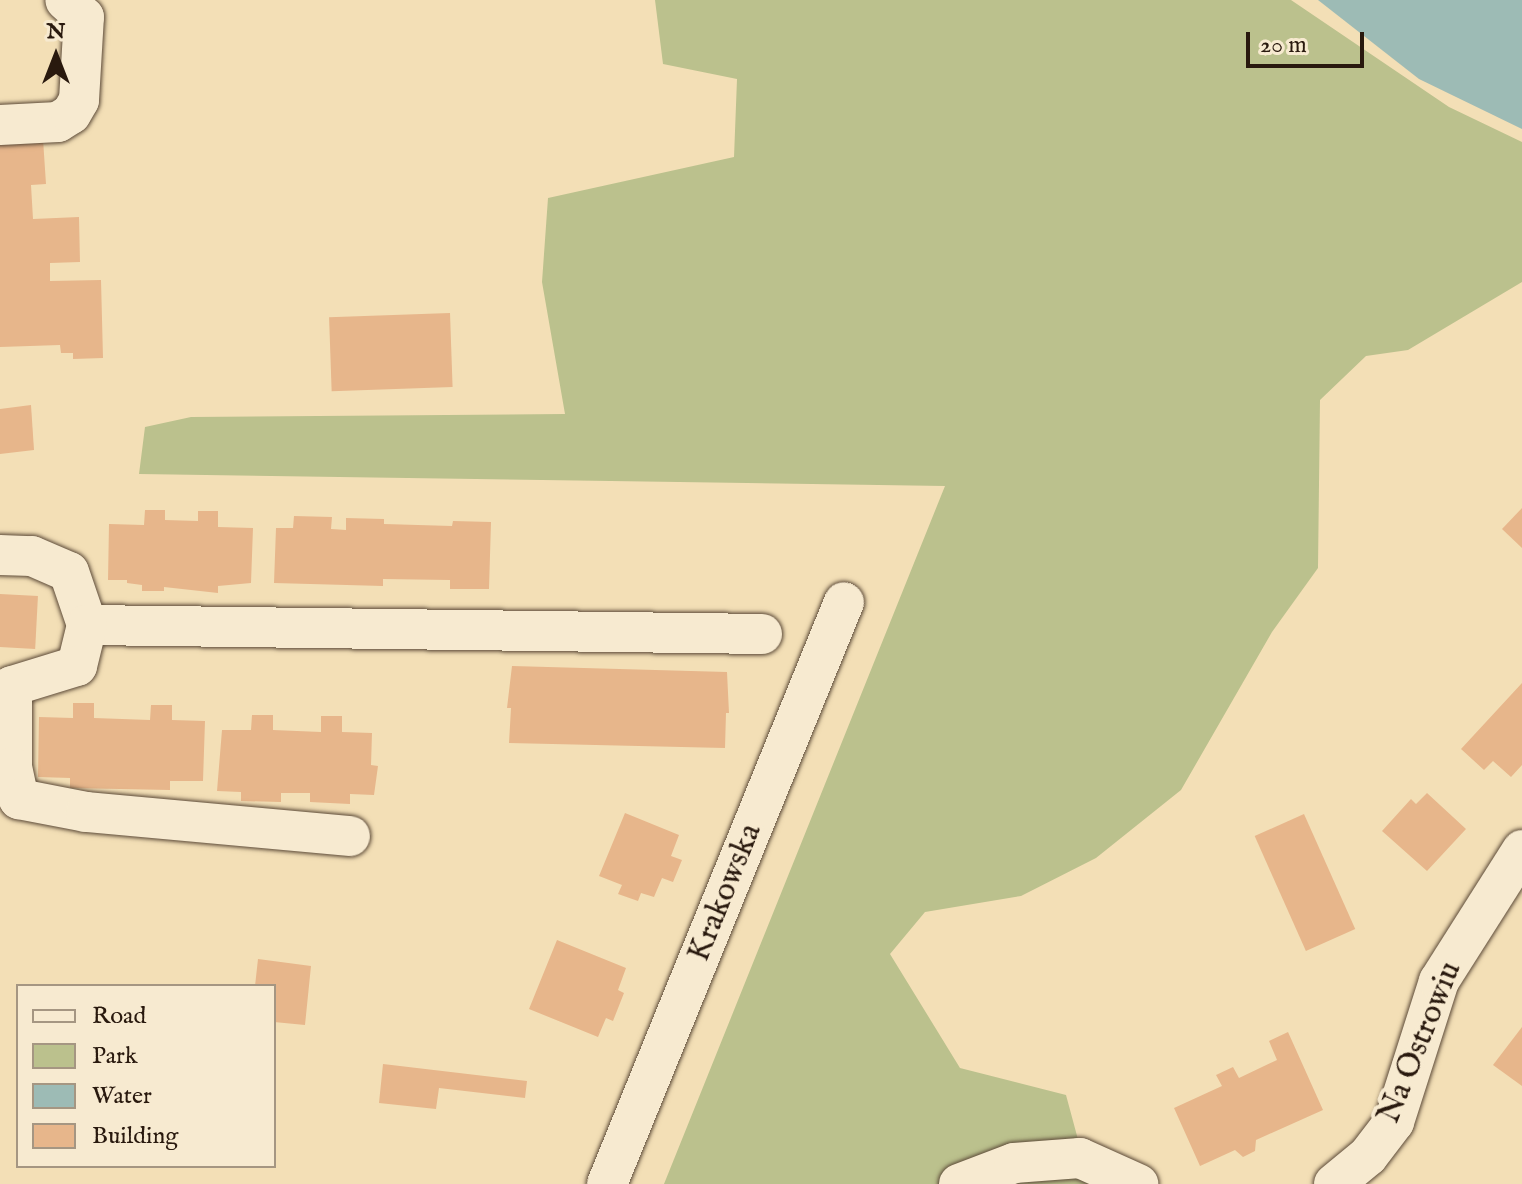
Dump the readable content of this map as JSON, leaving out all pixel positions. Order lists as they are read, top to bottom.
{
  "streets": {
    "street": ["Krakowska", "Na Ostrowiu"]
  },
  "legend": [
    "Road",
    "Park",
    "Water",
    "Building"
  ],
  "scale_bar": "20 m",
  "north": "top"
}
